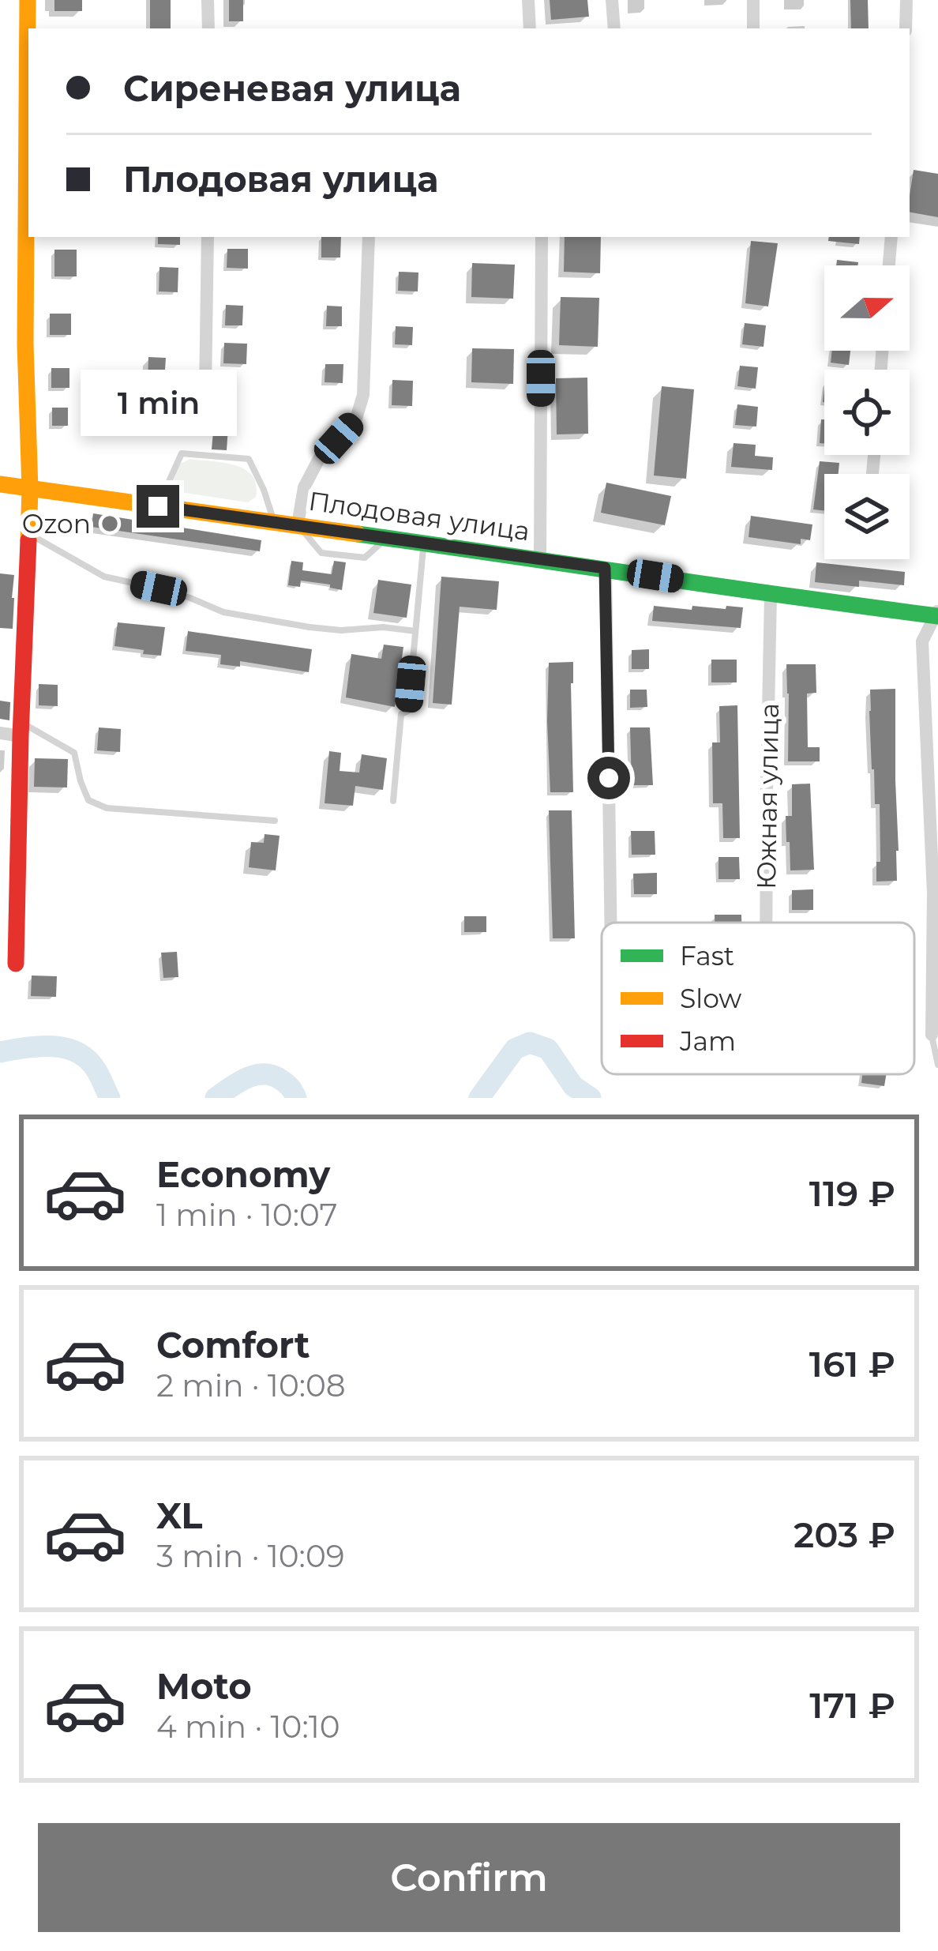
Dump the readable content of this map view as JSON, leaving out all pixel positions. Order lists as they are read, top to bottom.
{
  "streets": {
    "main road": ["Плодовая улица"],
    "street": ["Южная улица"]
  },
  "crossings": [
    ["Плодовая улица", "Южная улица"]
  ],
  "places": ["Ozon"],
  "legend": ["Fast", "Slow", "Jam"],
  "north": "right",
  "page": {
    "banner": ["Сиреневая улица", "Плодовая улица"],
    "bubble": "1 min",
    "list": [
      {
        "name": "Economy",
        "note": "1 min · 10:07",
        "value": "119 ₽"
      },
      {
        "name": "Comfort",
        "note": "2 min · 10:08",
        "value": "161 ₽"
      },
      {
        "name": "XL",
        "note": "3 min · 10:09",
        "value": "203 ₽"
      },
      {
        "name": "Moto",
        "note": "4 min · 10:10",
        "value": "171 ₽"
      }
    ],
    "buttons": "Confirm"
  }
}
